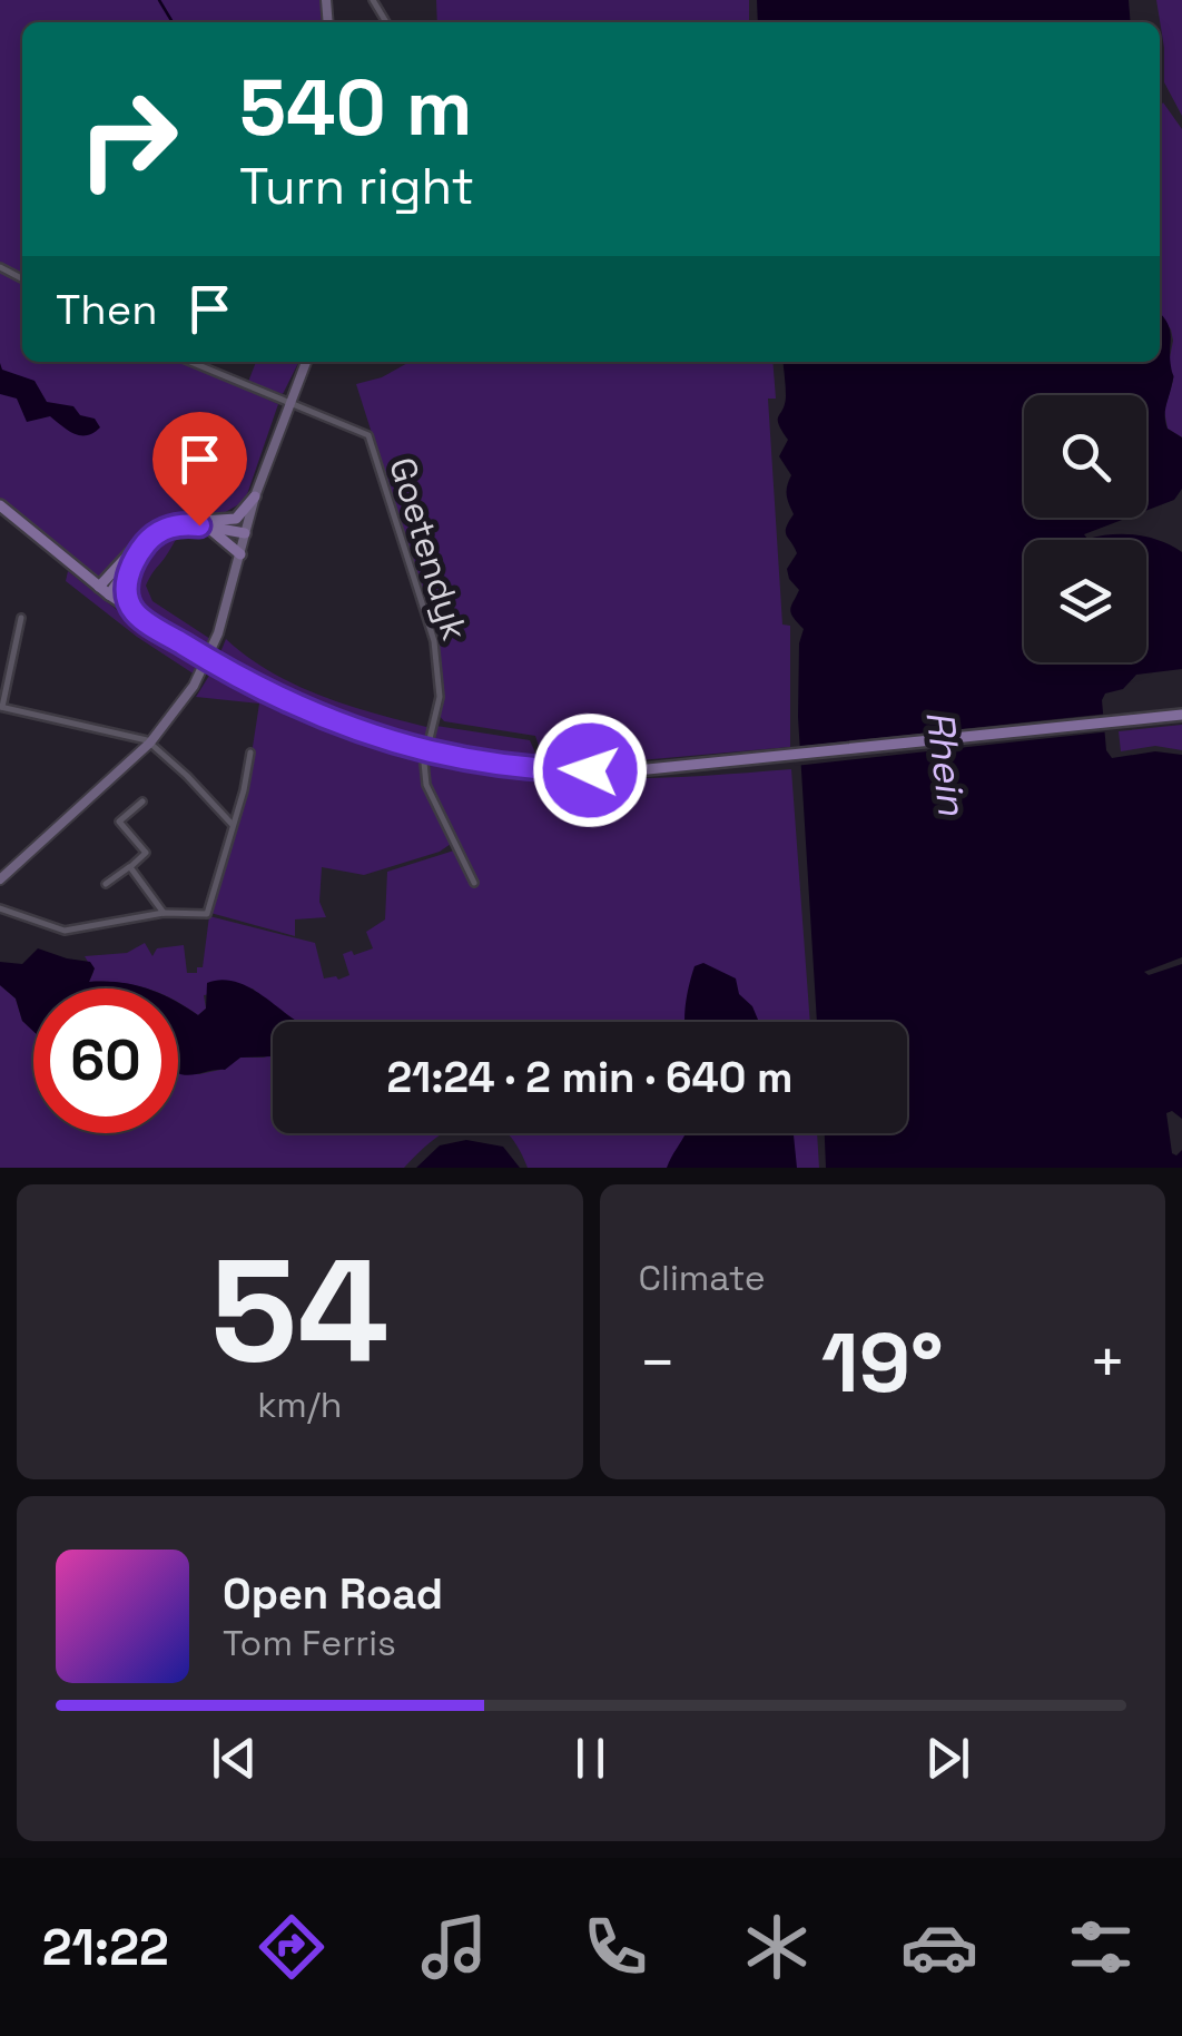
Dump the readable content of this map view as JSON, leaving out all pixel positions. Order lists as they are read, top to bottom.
{
  "streets": {
    "street": ["Goetendyk"]
  },
  "water": ["Rhein"],
  "page": {
    "turn": ["540 m", "Turn right"],
    "then": "Then",
    "limit": "60",
    "trip": "21:24 · 2 min · 640 m",
    "tile": [
      ["54", "km/h"],
      "Climate"
    ],
    "heat": ["−", "19°", "+"],
    "song": ["Open Road", "Tom Ferris"],
    "tabs": "21:22"
  }
}
